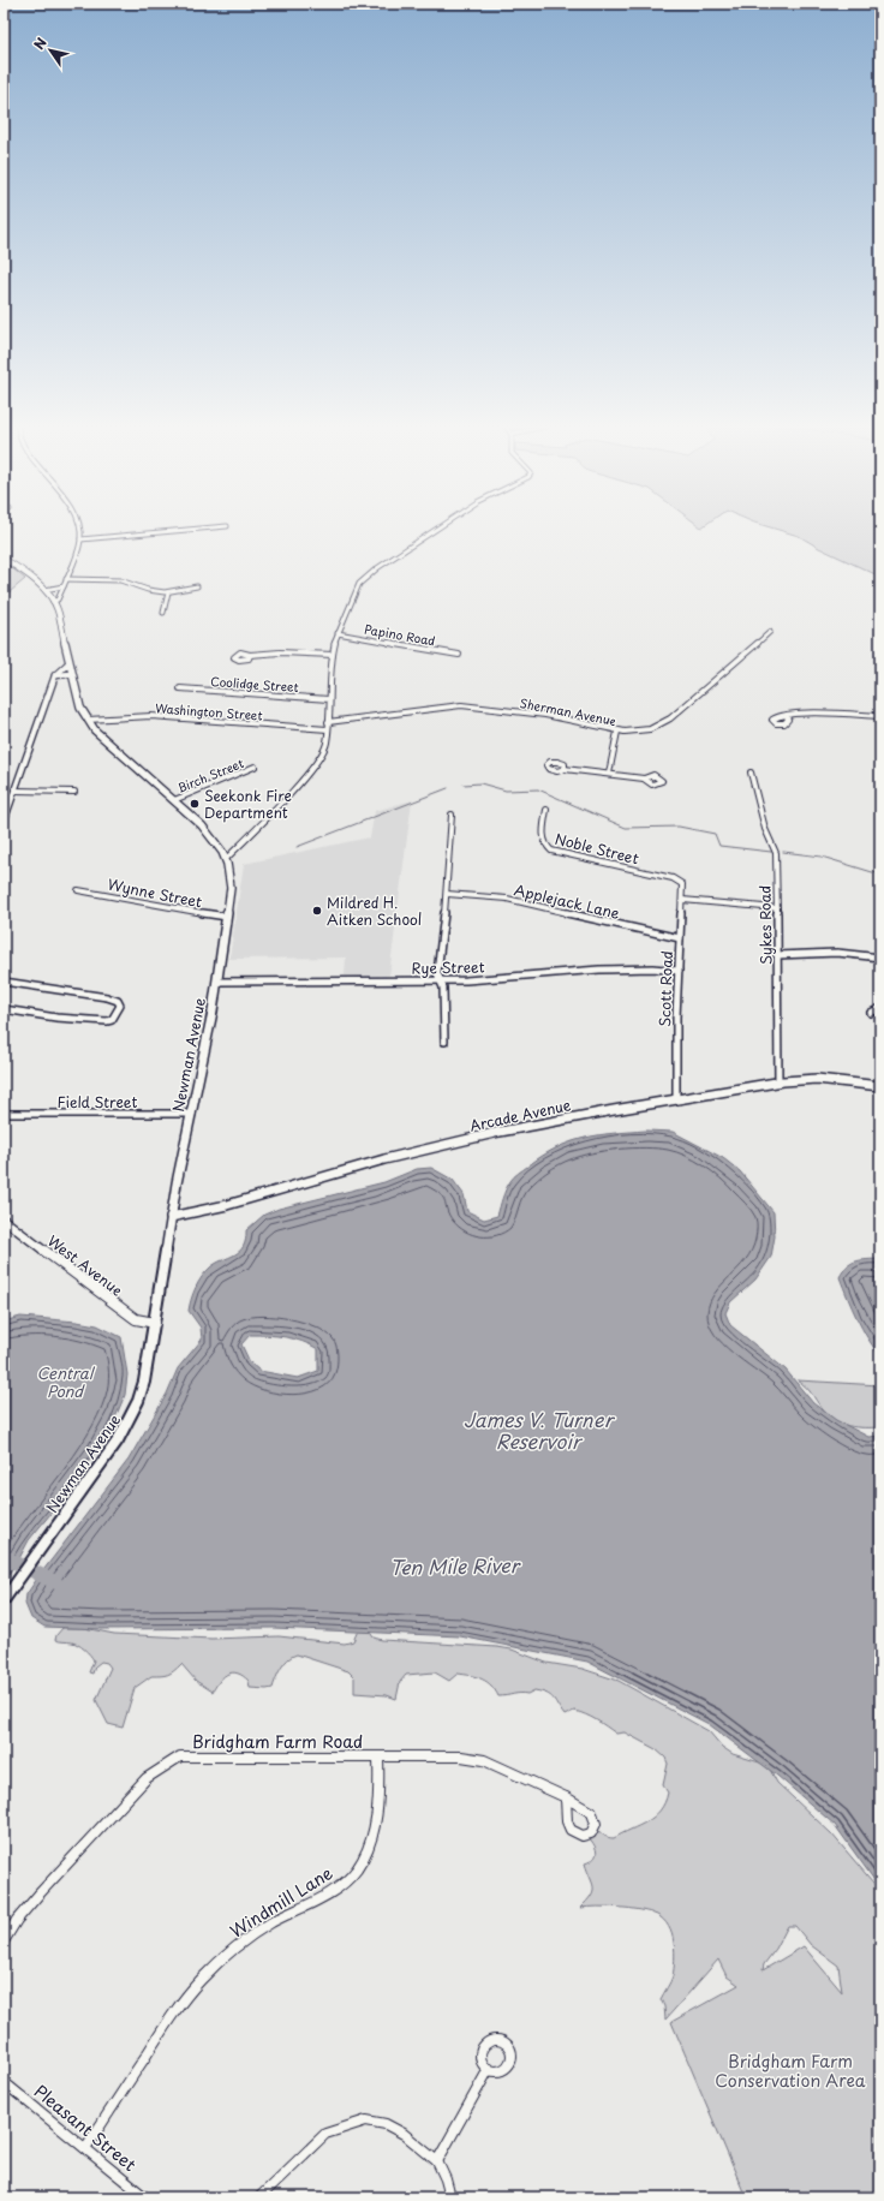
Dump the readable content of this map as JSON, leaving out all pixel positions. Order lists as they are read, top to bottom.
{
  "streets": {
    "main road": ["Newman Avenue", "Arcade Avenue"],
    "street": [
      "Papino Road",
      "Coolidge Street",
      "Washington Street",
      "Sherman Avenue",
      "Birch Street",
      "Noble Street",
      "Wynne Street",
      "Applejack Lane",
      "Sykes Road",
      "Rye Street",
      "Scott Road",
      "Field Street",
      "West Avenue",
      "Bridgham Farm Road",
      "Windmill Lane",
      "Pleasant Street"
    ]
  },
  "crossings": [
    ["Washington Street", "Newman Avenue"],
    ["Birch Street", "Newman Avenue"],
    ["Noble Street", "Scott Road"],
    ["Wynne Street", "Newman Avenue"],
    ["Applejack Lane", "Scott Road"],
    ["Sykes Road", "Arcade Avenue"],
    ["Rye Street", "Scott Road"],
    ["Rye Street", "Newman Avenue"],
    ["Scott Road", "Arcade Avenue"],
    ["Newman Avenue", "Field Street"],
    ["Newman Avenue", "Arcade Avenue"],
    ["Newman Avenue", "West Avenue"],
    ["Bridgham Farm Road", "Windmill Lane"],
    ["Windmill Lane", "Pleasant Street"]
  ],
  "water": ["Central Pond", "James V. Turner Reservoir", "Ten Mile River"],
  "parks": ["Bridgham Farm Conservation Area"],
  "places": ["Seekonk Fire Department", "Mildred H. Aitken School"],
  "north": "top left"
}
